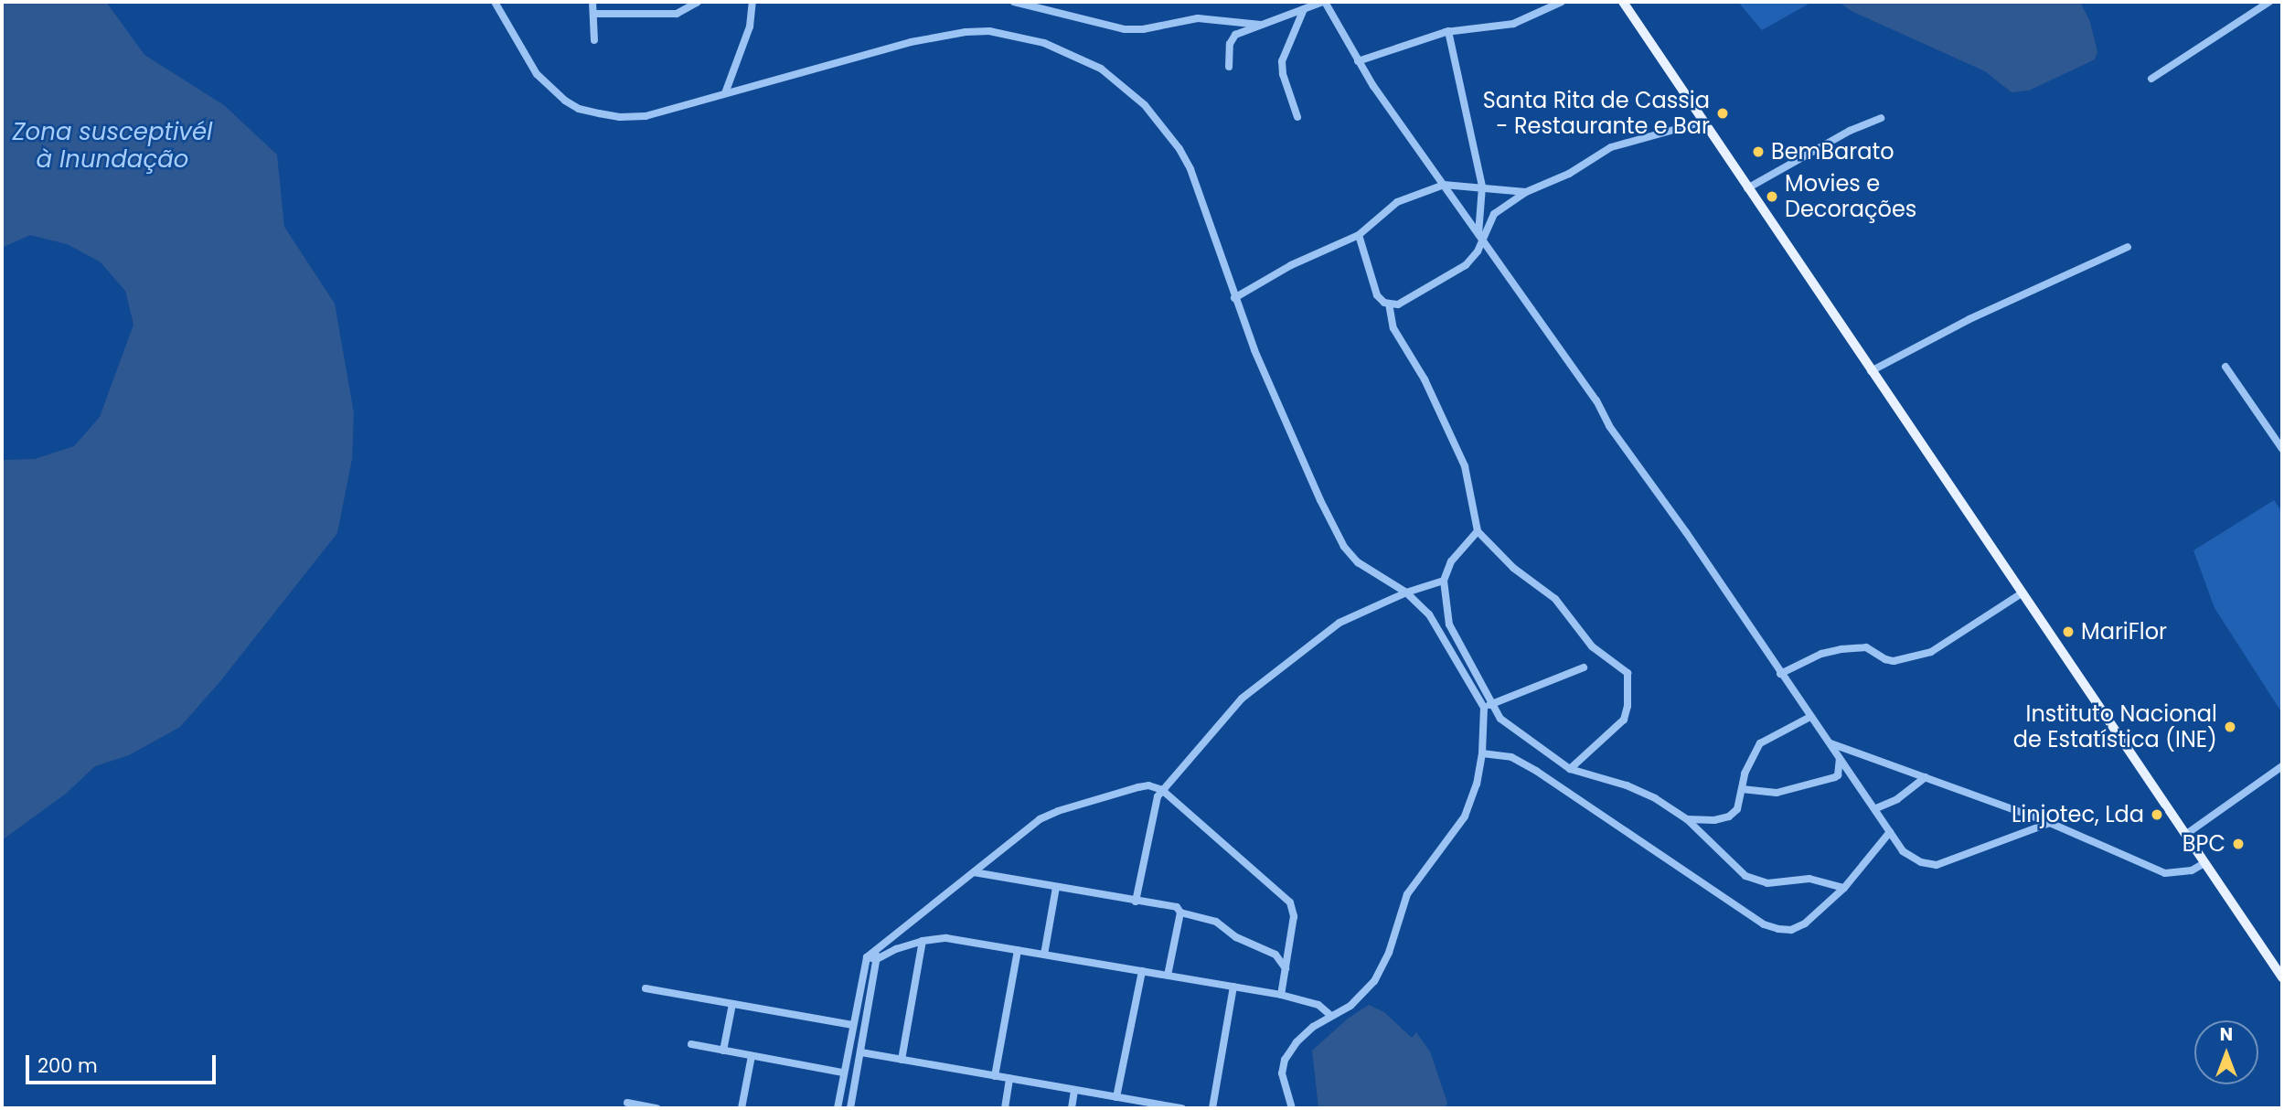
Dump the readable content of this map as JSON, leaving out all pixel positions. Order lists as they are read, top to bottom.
{
  "water": ["Zona susceptivél à Inundação"],
  "places": [
    "Santa Rita de Cassia - Restaurante e Bar",
    "BemBarato",
    "Movies e Decorações",
    "MariFlor",
    "Instituto Nacional de Estatística (INE)",
    "Linjotec, Lda",
    "BPC"
  ],
  "scale_bar": "200 m",
  "north": "top"
}
